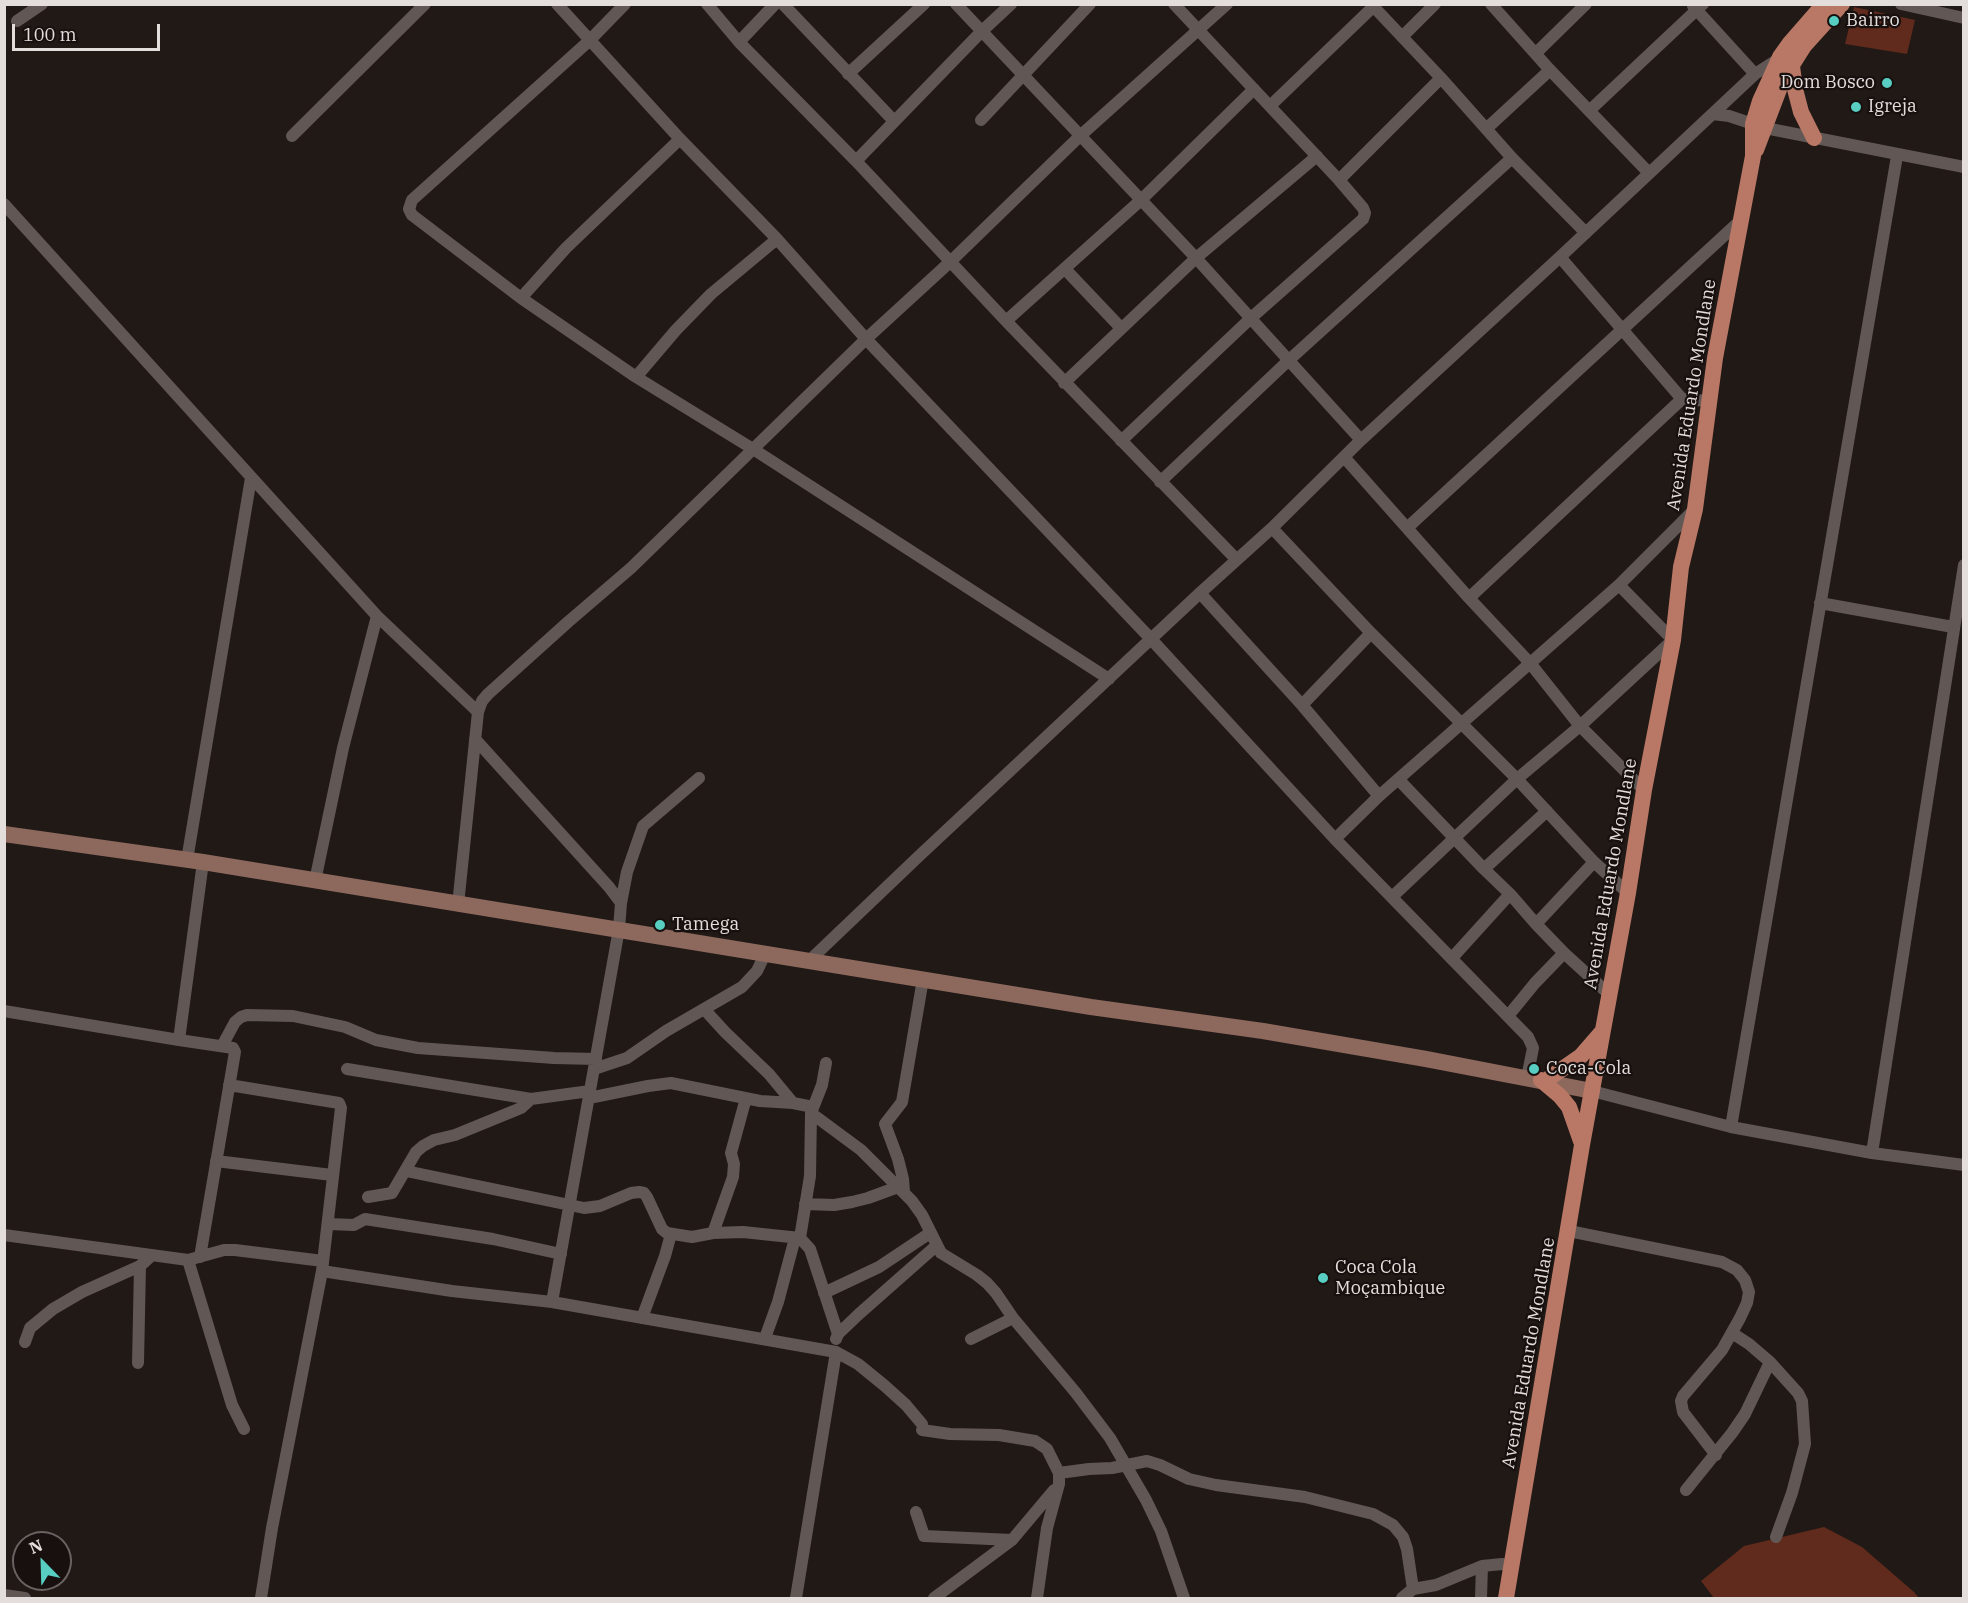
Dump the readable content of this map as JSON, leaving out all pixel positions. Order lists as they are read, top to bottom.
{
  "streets": {
    "main road": ["Avenida Eduardo Mondlane"]
  },
  "places": [
    "Bairro",
    "Dom Bosco",
    "Igreja",
    "Tamega",
    "Coca-Cola",
    "Coca Cola Moçambique"
  ],
  "scale_bar": "100 m",
  "north": "top left"
}
